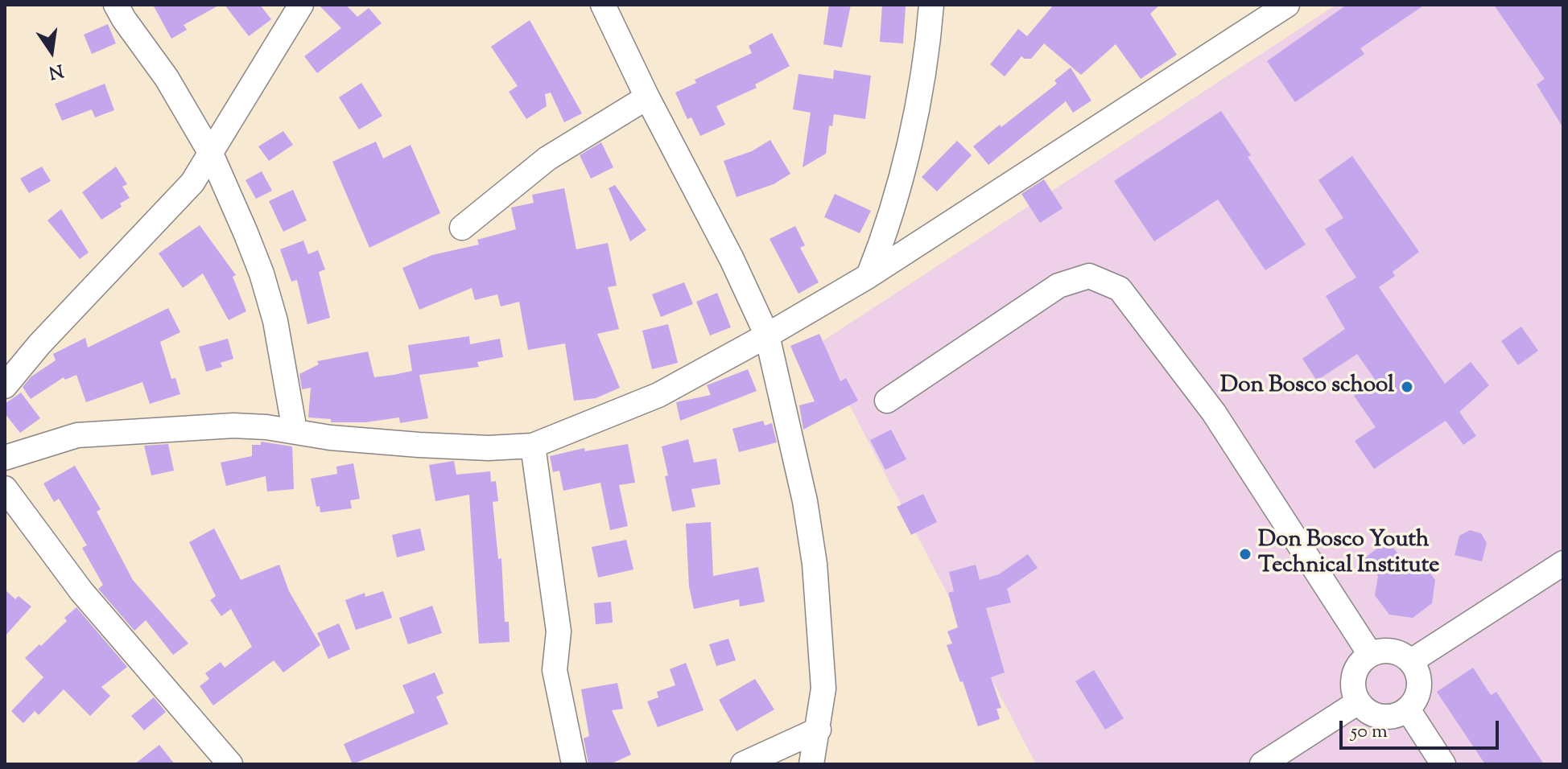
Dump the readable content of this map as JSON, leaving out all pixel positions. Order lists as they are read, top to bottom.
{
  "places": ["Don Bosco school", "Don Bosco Youth Technical Institute"],
  "scale_bar": "50 m",
  "north": "bottom"
}
